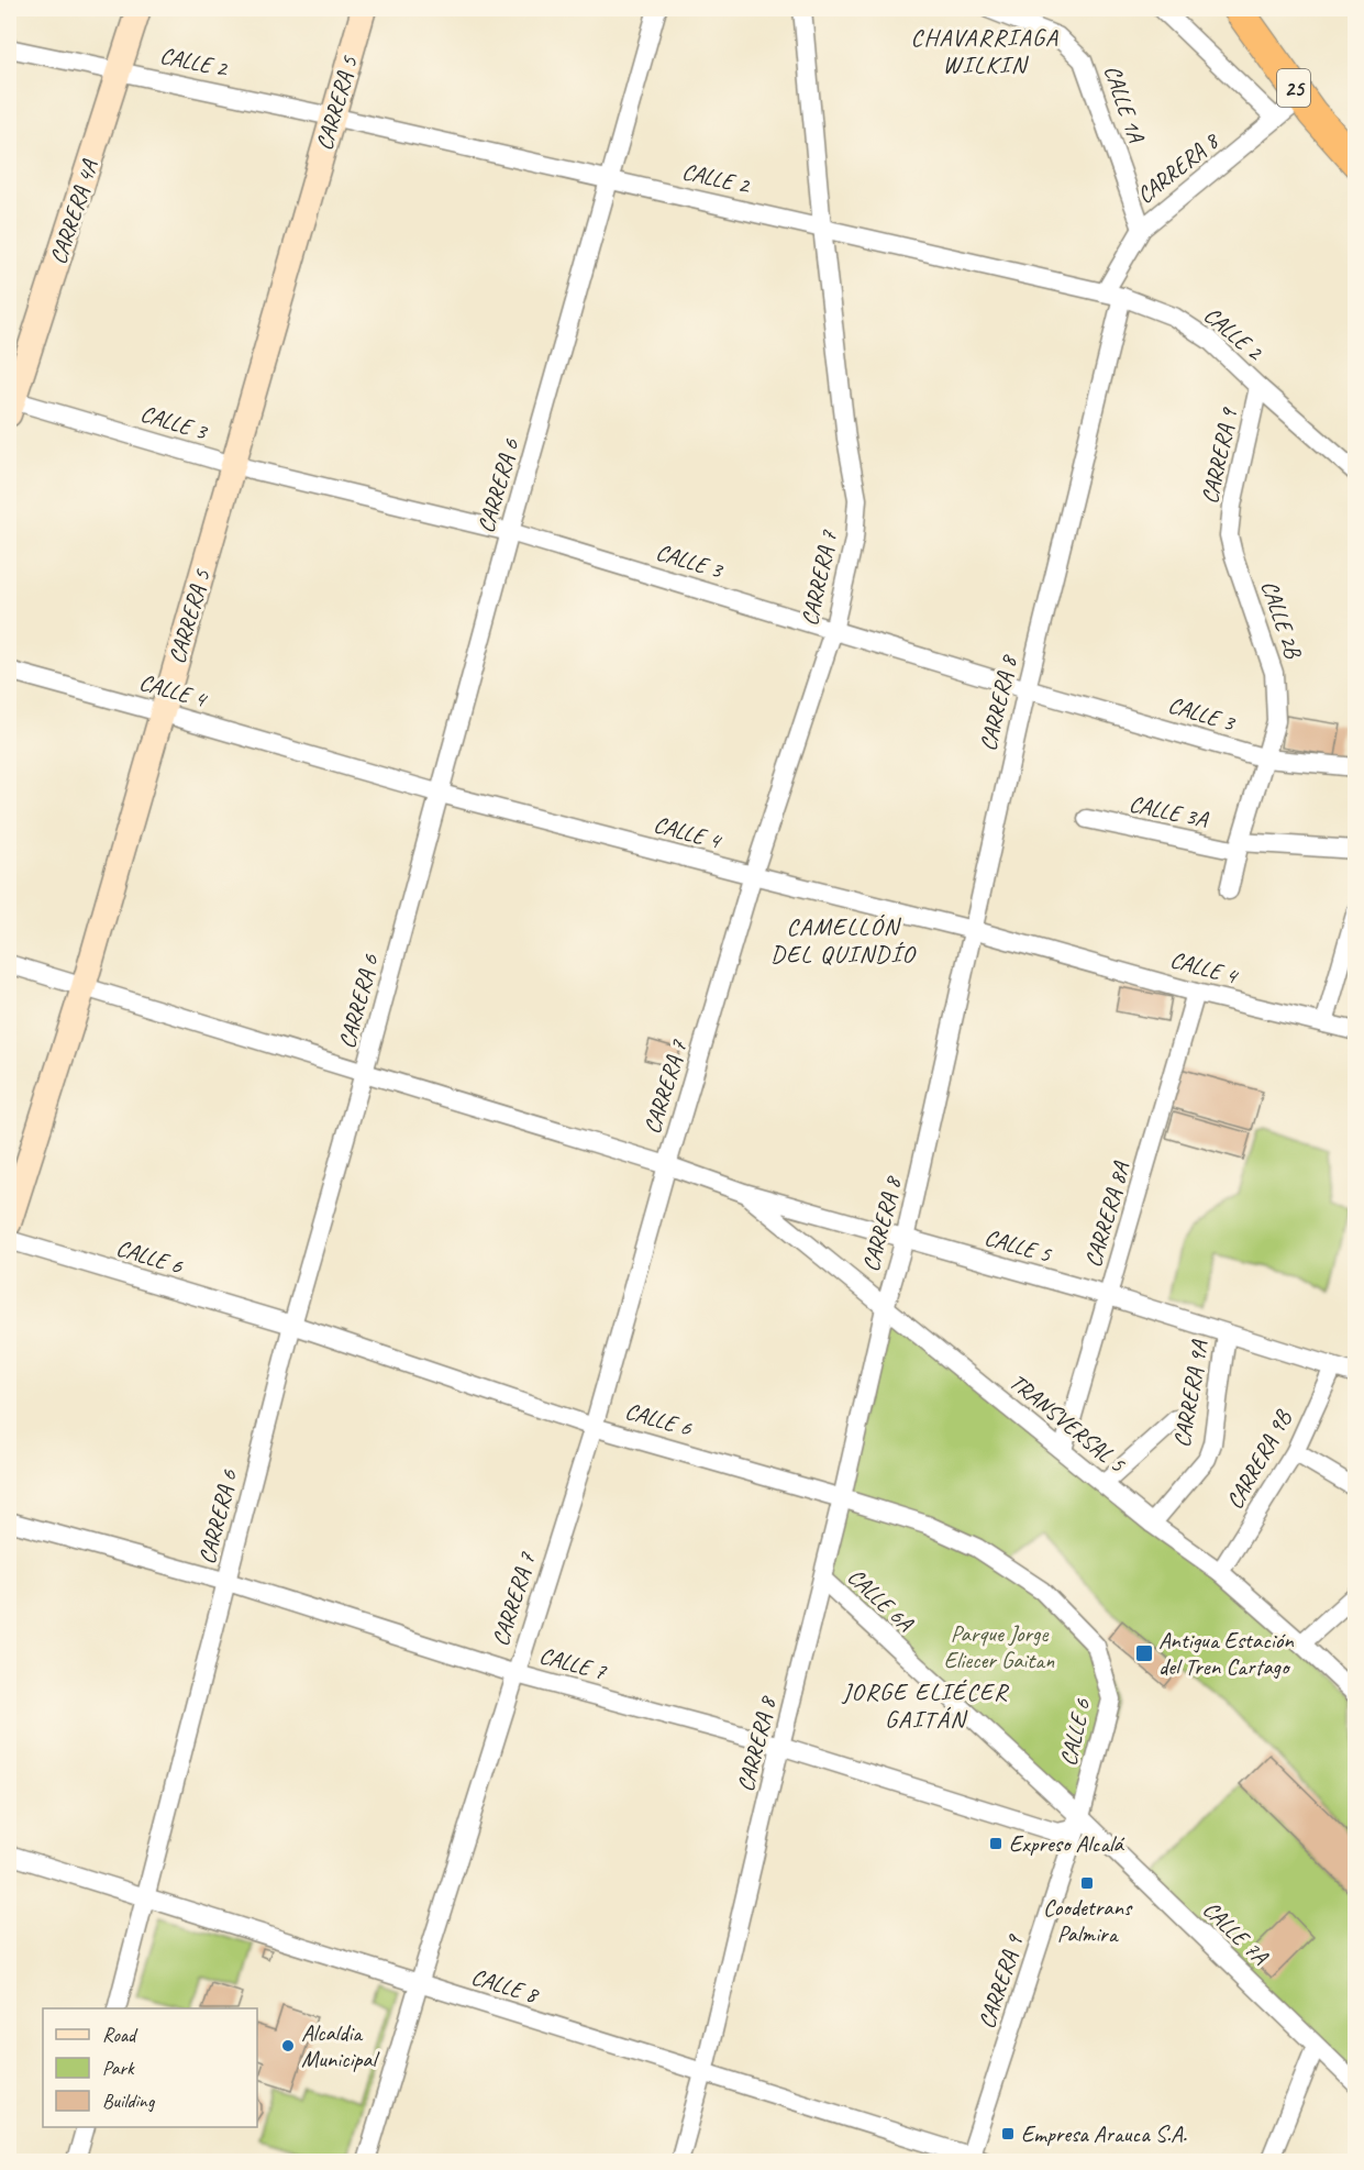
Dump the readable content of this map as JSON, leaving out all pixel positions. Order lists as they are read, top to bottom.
{
  "streets": {
    "highway": ["25"],
    "main road": ["CARRERA 5", "CARRERA 4A"],
    "street": [
      "CALLE 2",
      "CALLE 1A",
      "CARRERA 8",
      "CALLE 3",
      "CARRERA 9",
      "CARRERA 6",
      "CARRERA 7",
      "CALLE 2B",
      "CALLE 4",
      "CALLE 3A",
      "CARRERA 8A",
      "CALLE 5",
      "CALLE 6",
      "CARRERA 9A",
      "TRANSVERSAL 5",
      "CARRERA 9B",
      "CALLE 6A",
      "CALLE 7",
      "CALLE 7A",
      "CALLE 8"
    ]
  },
  "crossings": [
    ["CALLE 2", "CARRERA 5"],
    ["CALLE 2", "CARRERA 8"],
    ["CALLE 2", "CARRERA 4A"],
    ["CALLE 2", "CARRERA 9"],
    ["CALLE 2", "CARRERA 6"],
    ["CALLE 2", "CARRERA 7"],
    ["25", "CARRERA 8"],
    ["CARRERA 5", "CALLE 3"],
    ["CARRERA 5", "CALLE 4"],
    ["CARRERA 5", "CALLE 5"],
    ["CALLE 1A", "CARRERA 8"],
    ["CARRERA 8", "CALLE 3"],
    ["CARRERA 8", "CALLE 4"],
    ["CARRERA 8", "CALLE 5"],
    ["CARRERA 8", "CALLE 6"],
    ["CARRERA 8", "TRANSVERSAL 5"],
    ["CARRERA 8", "CALLE 6A"],
    ["CARRERA 8", "CALLE 7"],
    ["CARRERA 8", "CALLE 8"],
    ["CARRERA 4A", "CALLE 3"],
    ["CALLE 3", "CARRERA 6"],
    ["CALLE 3", "CARRERA 7"],
    ["CALLE 3", "CALLE 2B"],
    ["CARRERA 9", "CALLE 2B"],
    ["CARRERA 9", "CALLE 6"],
    ["CARRERA 9", "CALLE 6A"],
    ["CARRERA 9", "CALLE 7"],
    ["CARRERA 9", "CALLE 7A"],
    ["CARRERA 9", "CALLE 8"],
    ["CARRERA 6", "CALLE 4"],
    ["CARRERA 6", "CALLE 5"],
    ["CARRERA 6", "CALLE 6"],
    ["CARRERA 6", "CALLE 7"],
    ["CARRERA 6", "CALLE 8"],
    ["CARRERA 7", "CALLE 4"],
    ["CARRERA 7", "CALLE 5"],
    ["CARRERA 7", "CALLE 6"],
    ["CARRERA 7", "CALLE 7"],
    ["CARRERA 7", "CALLE 8"],
    ["CALLE 4", "CARRERA 8A"],
    ["CARRERA 8A", "CALLE 5"],
    ["CARRERA 8A", "TRANSVERSAL 5"],
    ["CALLE 5", "CARRERA 9A"],
    ["CALLE 5", "TRANSVERSAL 5"],
    ["CALLE 5", "CARRERA 9B"],
    ["CALLE 6", "CALLE 6A"],
    ["CALLE 6", "CALLE 7"],
    ["CALLE 6", "CALLE 7A"],
    ["CARRERA 9A", "TRANSVERSAL 5"],
    ["TRANSVERSAL 5", "CARRERA 9B"],
    ["CALLE 6A", "CALLE 7"],
    ["CALLE 6A", "CALLE 7A"],
    ["CALLE 7", "CALLE 7A"]
  ],
  "districts": ["CHAVARRIAGA WILKIN", "CAMELLÓN DEL QUINDÍO", "JORGE ELIÉCER GAITÁN"],
  "parks": ["Parque Jorge Eliecer Gaitan"],
  "places": {
    "transit": [
      "Antigua Estación del Tren Cartago",
      "Expreso Alcalá",
      "Coodetrans Palmira",
      "Empresa Arauca S.A."
    ],
    "other": ["Alcaldia Municipal"]
  },
  "legend": ["Road", "Park", "Building"]
}
